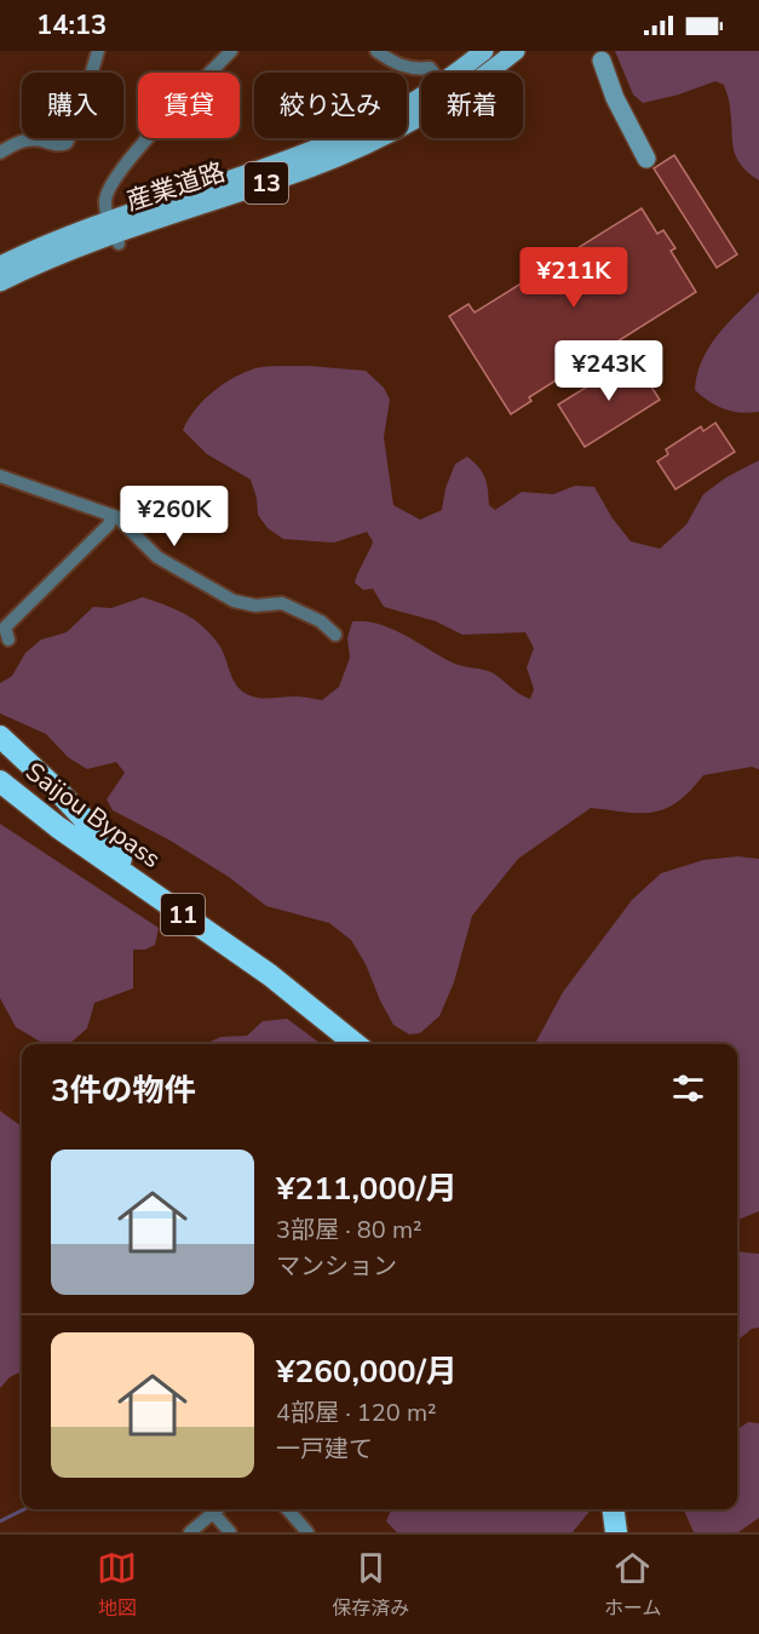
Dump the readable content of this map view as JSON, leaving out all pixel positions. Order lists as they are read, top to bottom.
{
  "streets": {
    "highway": ["Saijou Bypass", "11"],
    "main road": ["13", "産業道路"]
  },
  "crossings": [
    ["Saijou Bypass", "11"]
  ],
  "page": {
    "status": "14:13",
    "chip": [
      "購入",
      "賃貸",
      "絞り込み",
      "新着"
    ],
    "price": ["¥211K", "¥243K", "¥260K"],
    "heading": "3件の物件",
    "list": [
      {
        "name": "¥211,000/月",
        "note": "3部屋 · 80 m² · マンション"
      },
      {
        "name": "¥260,000/月",
        "note": "4部屋 · 120 m² · 一戸建て"
      }
    ],
    "tabs": ["地図", "保存済み", "ホーム"]
  }
}
